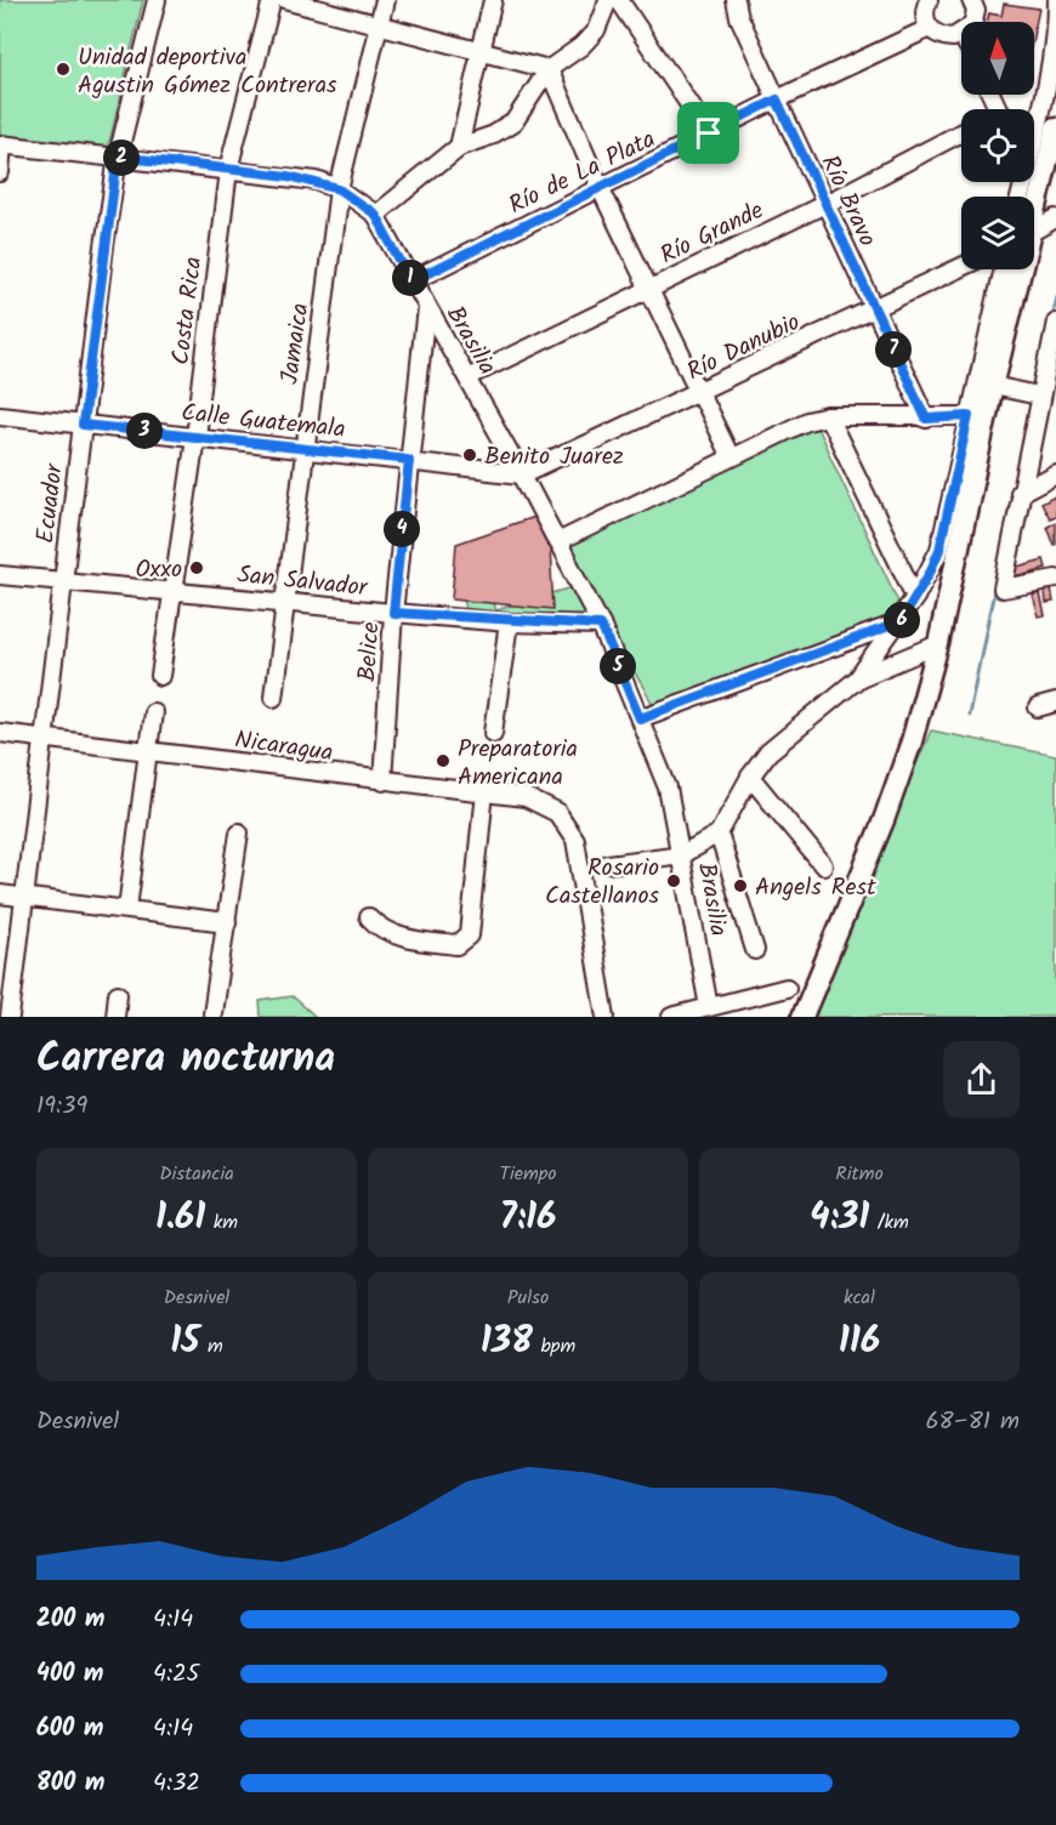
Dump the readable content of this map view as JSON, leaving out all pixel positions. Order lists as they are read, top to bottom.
{
  "streets": {
    "street": [
      "Río de La Plata",
      "Río Bravo",
      "Río Grande",
      "Costa Rica",
      "Brasilia",
      "Jamaica",
      "Río Danubio",
      "Calle Guatemala",
      "Ecuador",
      "San Salvador",
      "Belice",
      "Nicaragua"
    ]
  },
  "crossings": [
    ["Río de La Plata", "Río Bravo"],
    ["Río de La Plata", "Brasilia"],
    ["Río Bravo", "Río Grande"],
    ["Río Bravo", "Río Danubio"],
    ["Río Grande", "Brasilia"],
    ["Costa Rica", "Brasilia"],
    ["Costa Rica", "Calle Guatemala"],
    ["Costa Rica", "San Salvador"],
    ["Brasilia", "Jamaica"],
    ["Brasilia", "Río Danubio"],
    ["Brasilia", "Calle Guatemala"],
    ["Brasilia", "Ecuador"],
    ["Brasilia", "San Salvador"],
    ["Brasilia", "Belice"],
    ["Jamaica", "Calle Guatemala"],
    ["Jamaica", "San Salvador"],
    ["Río Danubio", "Calle Guatemala"],
    ["Calle Guatemala", "Ecuador"],
    ["Calle Guatemala", "Belice"],
    ["Ecuador", "San Salvador"],
    ["Ecuador", "Nicaragua"],
    ["San Salvador", "Belice"],
    ["Belice", "Nicaragua"]
  ],
  "places": [
    "Unidad deportiva Agustin Gómez Contreras",
    "Benito Juarez",
    "Oxxo",
    "Preparatoria Americana",
    "Rosario Castellanos",
    "Angels Rest"
  ],
  "north": "top",
  "page": {
    "pins": [
      "2",
      "1",
      "7",
      "3",
      "4",
      "6",
      "5"
    ],
    "heading": ["Carrera nocturna", "19:39"],
    "stats": [
      ["Distancia", "1.61 km"],
      ["Tiempo", "7:16"],
      ["Ritmo", "4:31 /km"],
      ["Desnivel", "15 m"],
      ["Pulso", "138 bpm"],
      ["kcal", "116"]
    ],
    "chart": ["Desnivel", "68–81 m"],
    "list": [
      {
        "name": "200 m",
        "note": "4:14"
      },
      {
        "name": "400 m",
        "note": "4:25"
      },
      {
        "name": "600 m",
        "note": "4:14"
      },
      {
        "name": "800 m",
        "note": "4:32"
      }
    ]
  }
}
